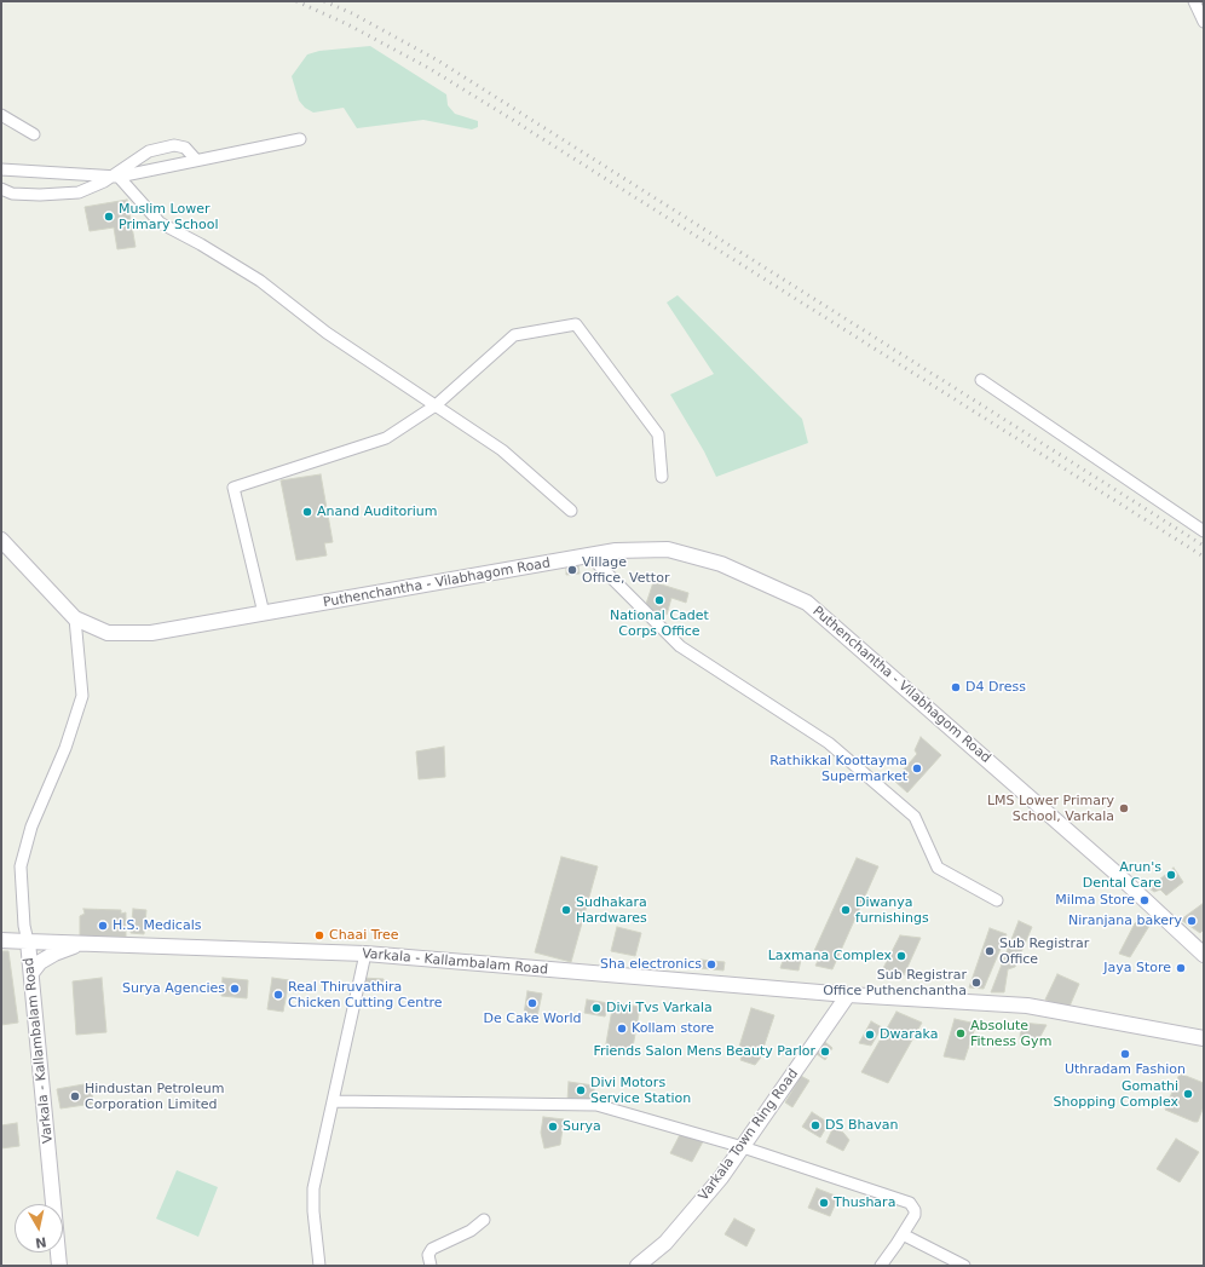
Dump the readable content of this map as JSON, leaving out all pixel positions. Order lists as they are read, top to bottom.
{
  "streets": {
    "main road": ["Puthenchantha - Vilabhagom Road", "Varkala - Kallambalam Road", "Varkala Town Ring Road"]
  },
  "crossings": [
    ["Varkala - Kallambalam Road", "Varkala Town Ring Road"]
  ],
  "places": [
    "Muslim Lower Primary School",
    "Anand Auditorium",
    "Village Office, Vettor",
    "National Cadet Corps Office",
    "D4 Dress",
    "Rathikkal Koottayma Supermarket",
    "LMS Lower Primary School, Varkala",
    "Arun's Dental Care",
    "Milma Store",
    "Sudhakara Hardwares",
    "Diwanya furnishings",
    "Niranjana bakery",
    "H.S. Medicals",
    "Chaai Tree",
    "Sub Registrar Office",
    "Laxmana Complex",
    "Sha electronics",
    "Jaya Store",
    "Sub Registrar Office Puthenchantha",
    "Surya Agencies",
    "Real Thiruvathira Chicken Cutting Centre",
    "De Cake World",
    "Divi Tvs Varkala",
    "Kollam store",
    "Absolute Fitness Gym",
    "Dwaraka",
    "Friends Salon Mens Beauty Parlor",
    "Uthradam Fashion",
    "Divi Motors Service Station",
    "Gomathi Shopping Complex",
    "Hindustan Petroleum Corporation Limited",
    "DS Bhavan",
    "Surya",
    "Thushara"
  ],
  "north": "bottom"
}
